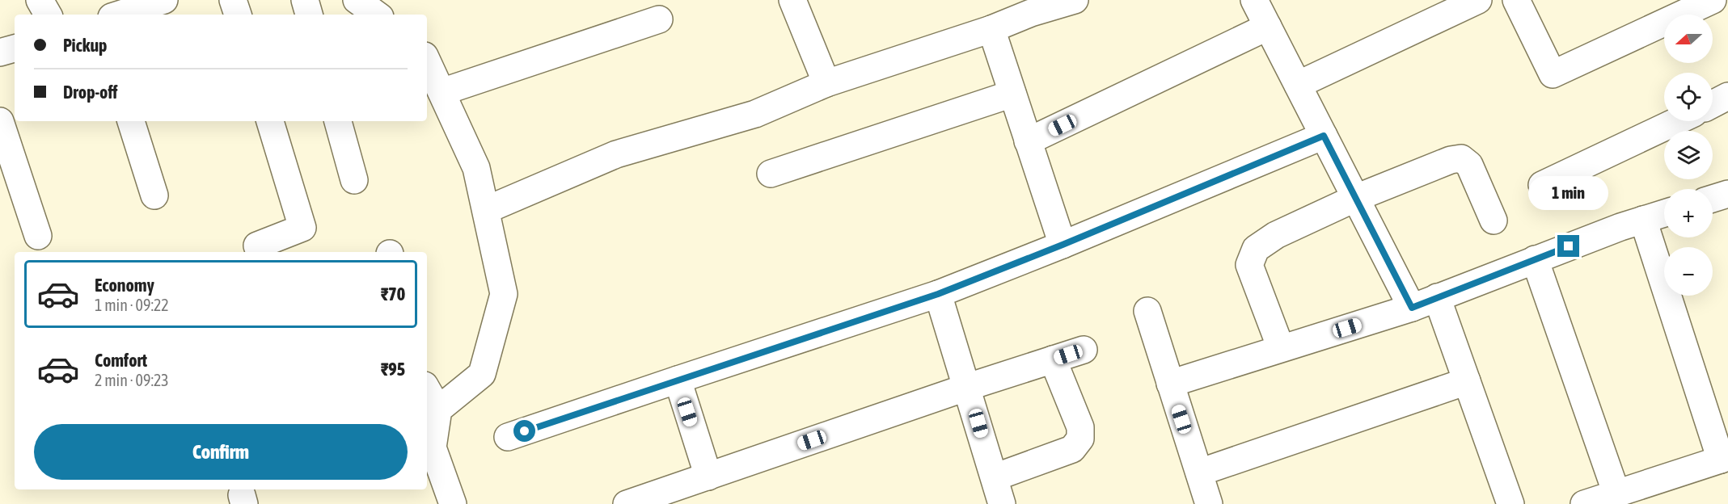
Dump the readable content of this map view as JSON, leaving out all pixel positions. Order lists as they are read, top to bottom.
{
  "north": "left",
  "page": {
    "map_buttons": ["+", "−"],
    "banner": ["Pickup", "Drop-off"],
    "bubble": "1 min",
    "list": [
      {
        "name": "Economy",
        "note": "1 min · 09:22",
        "value": "₹70"
      },
      {
        "name": "Comfort",
        "note": "2 min · 09:23",
        "value": "₹95"
      }
    ],
    "buttons": "Confirm"
  }
}
